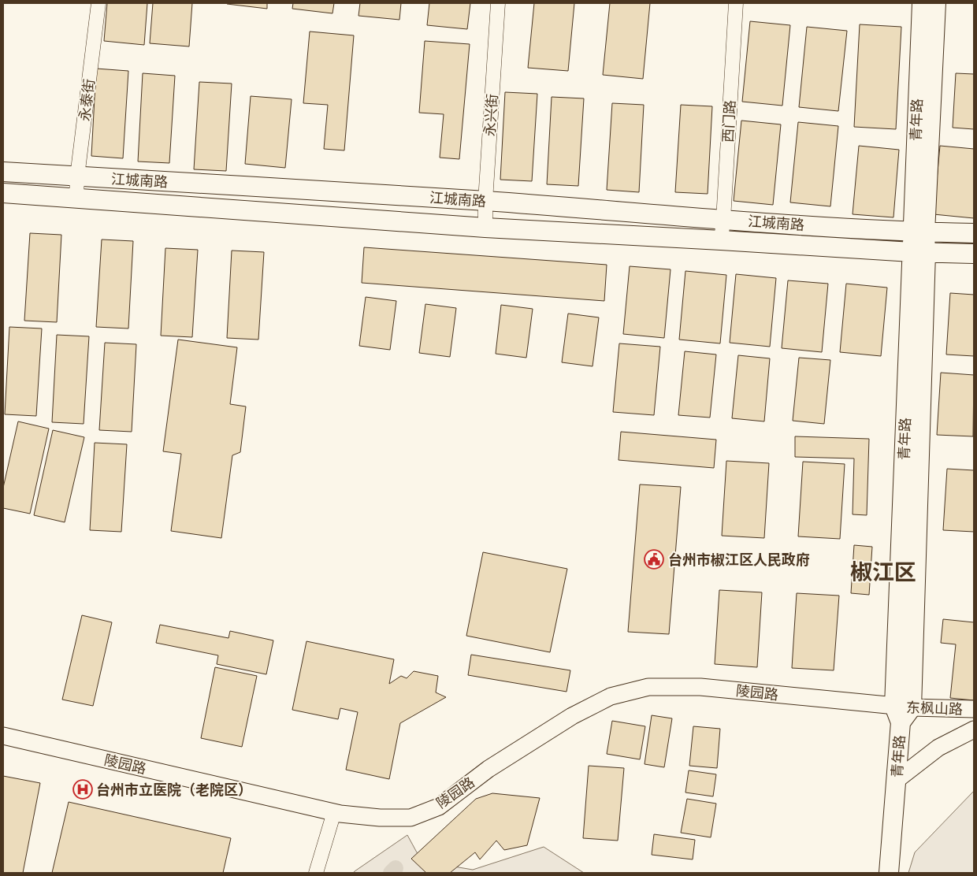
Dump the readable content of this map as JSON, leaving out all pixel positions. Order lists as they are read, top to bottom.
{
  "streets": {
    "main road": ["青年路", "江城南路"],
    "street": [
      "永泰街",
      "永兴街",
      "西门路",
      "陵园路",
      "东枫山路"
    ]
  },
  "crossings": [
    ["永泰街", "江城南路"],
    ["永兴街", "江城南路"],
    ["青年路", "江城南路"],
    ["青年路", "陵园路"],
    ["青年路", "东枫山路"],
    ["西门路", "江城南路"],
    ["陵园路", "东枫山路"]
  ],
  "districts": ["椒江区"],
  "places": {
    "public building": ["台州市椒江区人民政府"],
    "hospital": ["台州市立医院（老院区）"]
  }
}
